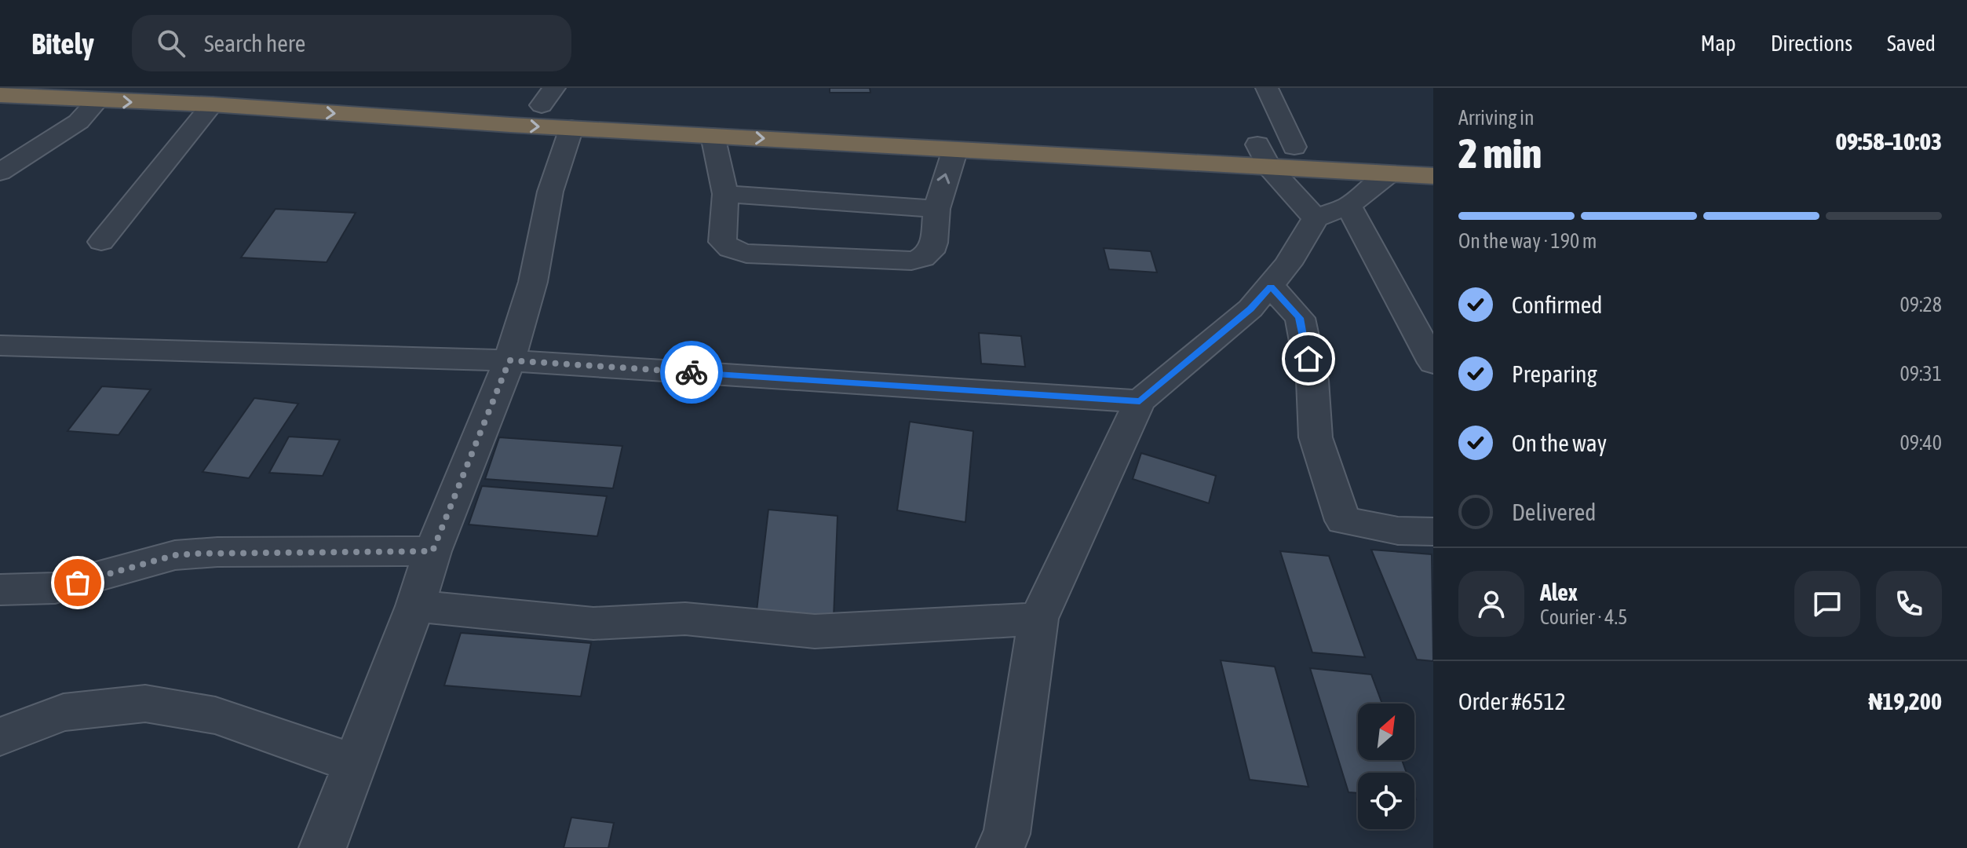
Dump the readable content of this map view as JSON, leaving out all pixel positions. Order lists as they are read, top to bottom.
{
  "north": "top right",
  "page": {
    "header": "Bitely",
    "search": "Search here",
    "nav": ["Map", "Directions", "Saved"],
    "heading": ["2 min", "Arriving in", "09:58–10:03"],
    "panel": [
      "Alex",
      "Courier · 4.5",
      "Order #6512",
      "₦19,200"
    ],
    "bar": "On the way · 190 m",
    "list": [
      ["Confirmed", "09:28"],
      ["Preparing", "09:31"],
      ["On the way", "09:40"],
      "Delivered"
    ]
  }
}
